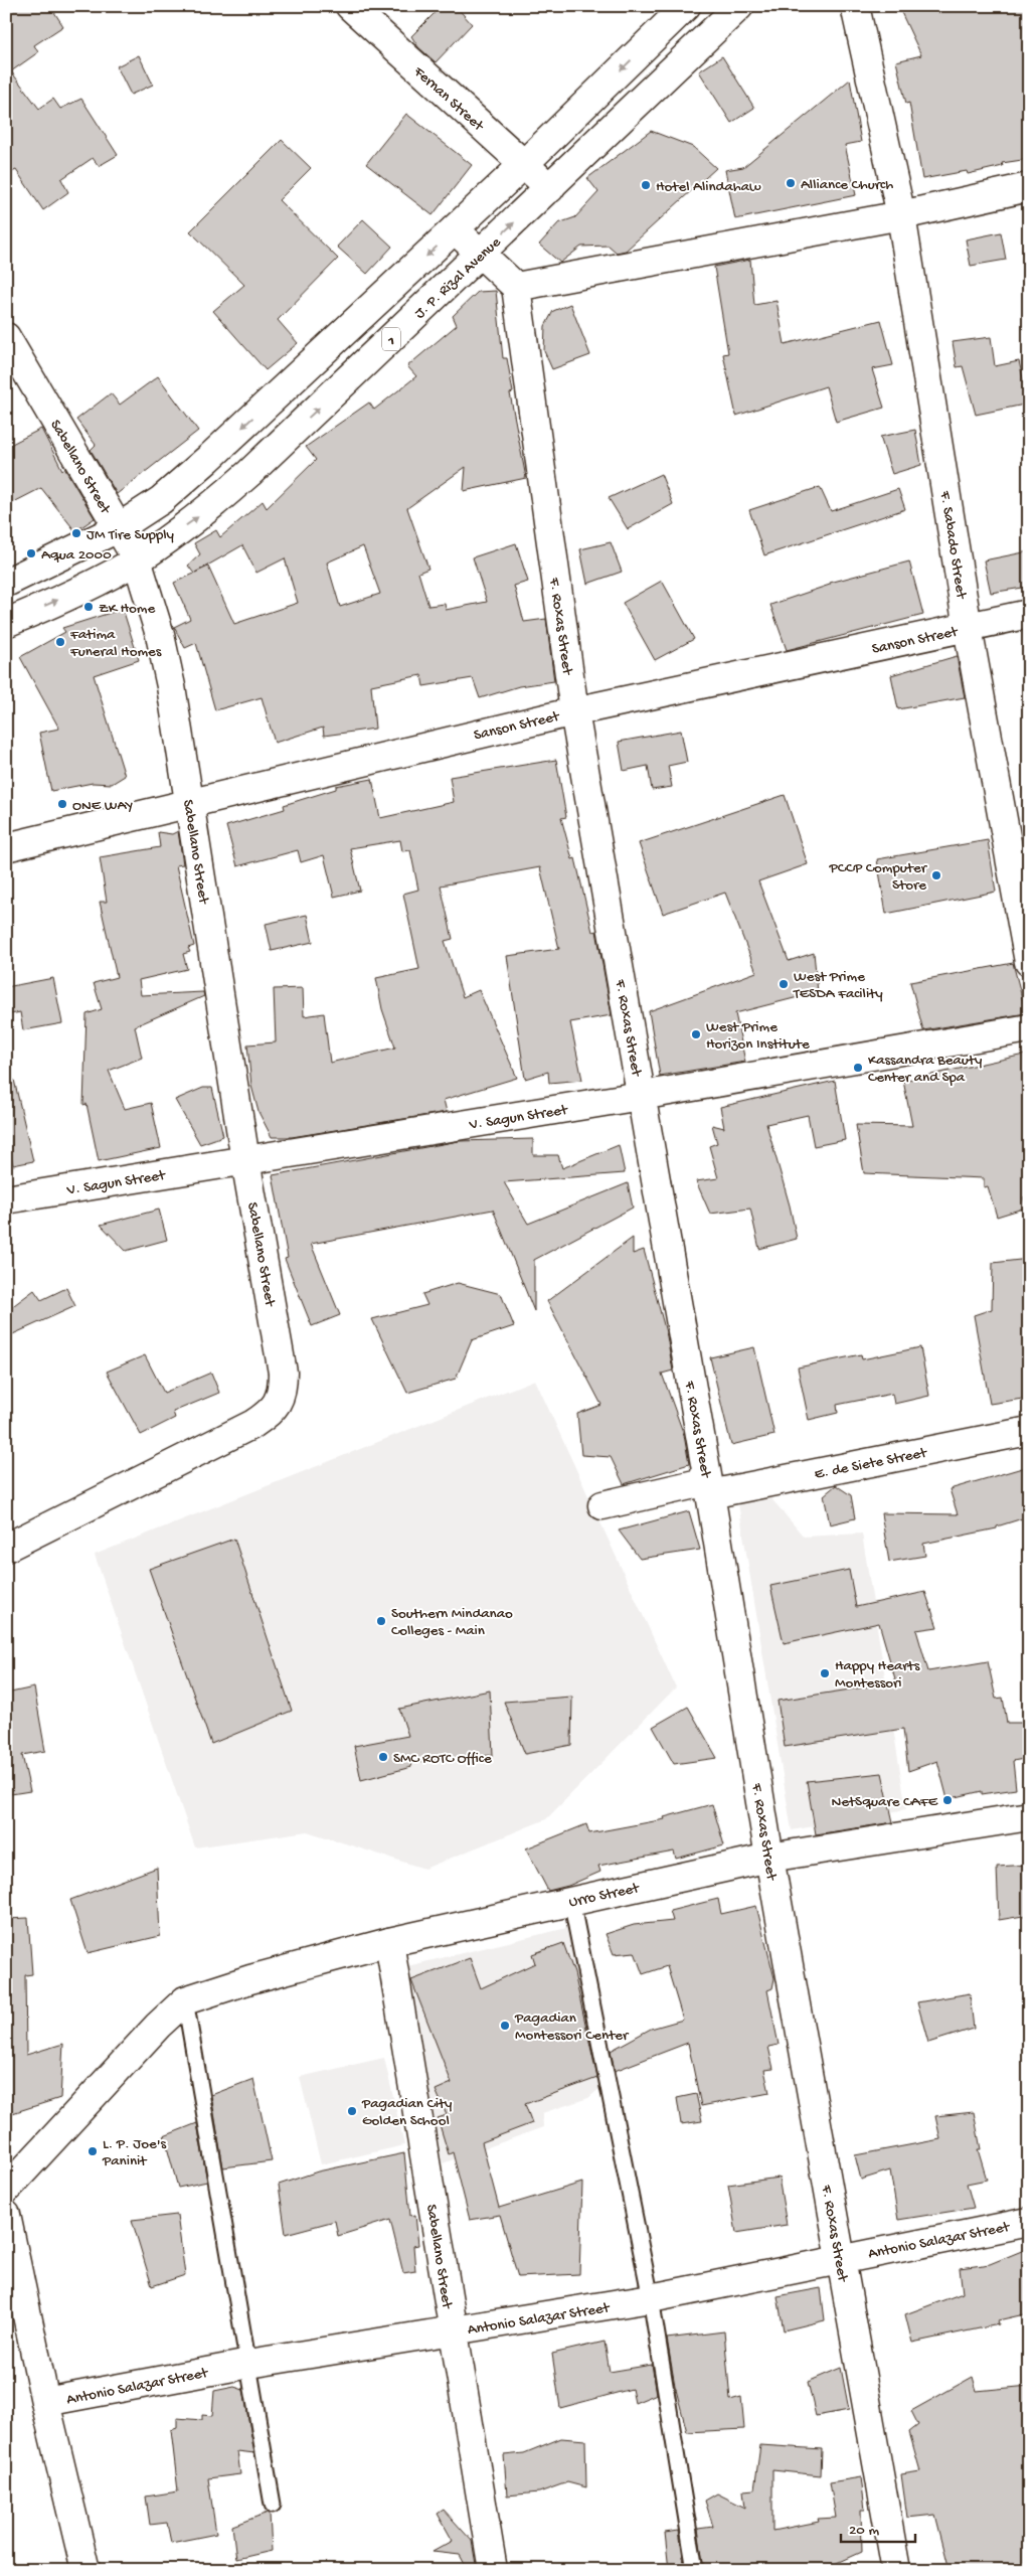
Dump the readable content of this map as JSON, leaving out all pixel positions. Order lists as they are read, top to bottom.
{
  "streets": {
    "street": [
      "Fernan Street",
      "J. P. Rizal Avenue",
      "1",
      "Sabellano Street",
      "F. Sabado Street",
      "F. Roxas Street",
      "Sanson Street",
      "V. Sagun Street",
      "E. de Siete Street",
      "Urro Street",
      "Antonio Salazar Street"
    ]
  },
  "crossings": [
    ["Fernan Street", "J. P. Rizal Avenue"],
    ["Fernan Street", "1"],
    ["J. P. Rizal Avenue", "Sabellano Street"],
    ["1", "Sabellano Street"],
    ["Sabellano Street", "Sanson Street"],
    ["Sabellano Street", "V. Sagun Street"],
    ["Sabellano Street", "Urro Street"],
    ["Sabellano Street", "Antonio Salazar Street"],
    ["F. Sabado Street", "Sanson Street"],
    ["F. Roxas Street", "Sanson Street"],
    ["F. Roxas Street", "V. Sagun Street"],
    ["F. Roxas Street", "E. de Siete Street"],
    ["F. Roxas Street", "Urro Street"],
    ["F. Roxas Street", "Antonio Salazar Street"]
  ],
  "places": [
    "Alliance Church",
    "Hotel Alindahaw",
    "JM Tire Supply",
    "Aqua 2000",
    "ZK Home",
    "Fatima Funeral Homes",
    "ONE WAY",
    "PCCP Computer Store",
    "West Prime TESDA Facility",
    "West Prime Horizon Institute",
    "Kassandra Beauty Center and Spa",
    "Southern Mindanao Colleges - Main",
    "Happy Hearts Montessori",
    "SMC ROTC Office",
    "NetSquare CAFE",
    "Pagadian Montessori Center",
    "Pagadian City Golden School",
    "L. P. Joe's Paninit"
  ],
  "scale_bar": "20 m"
}
